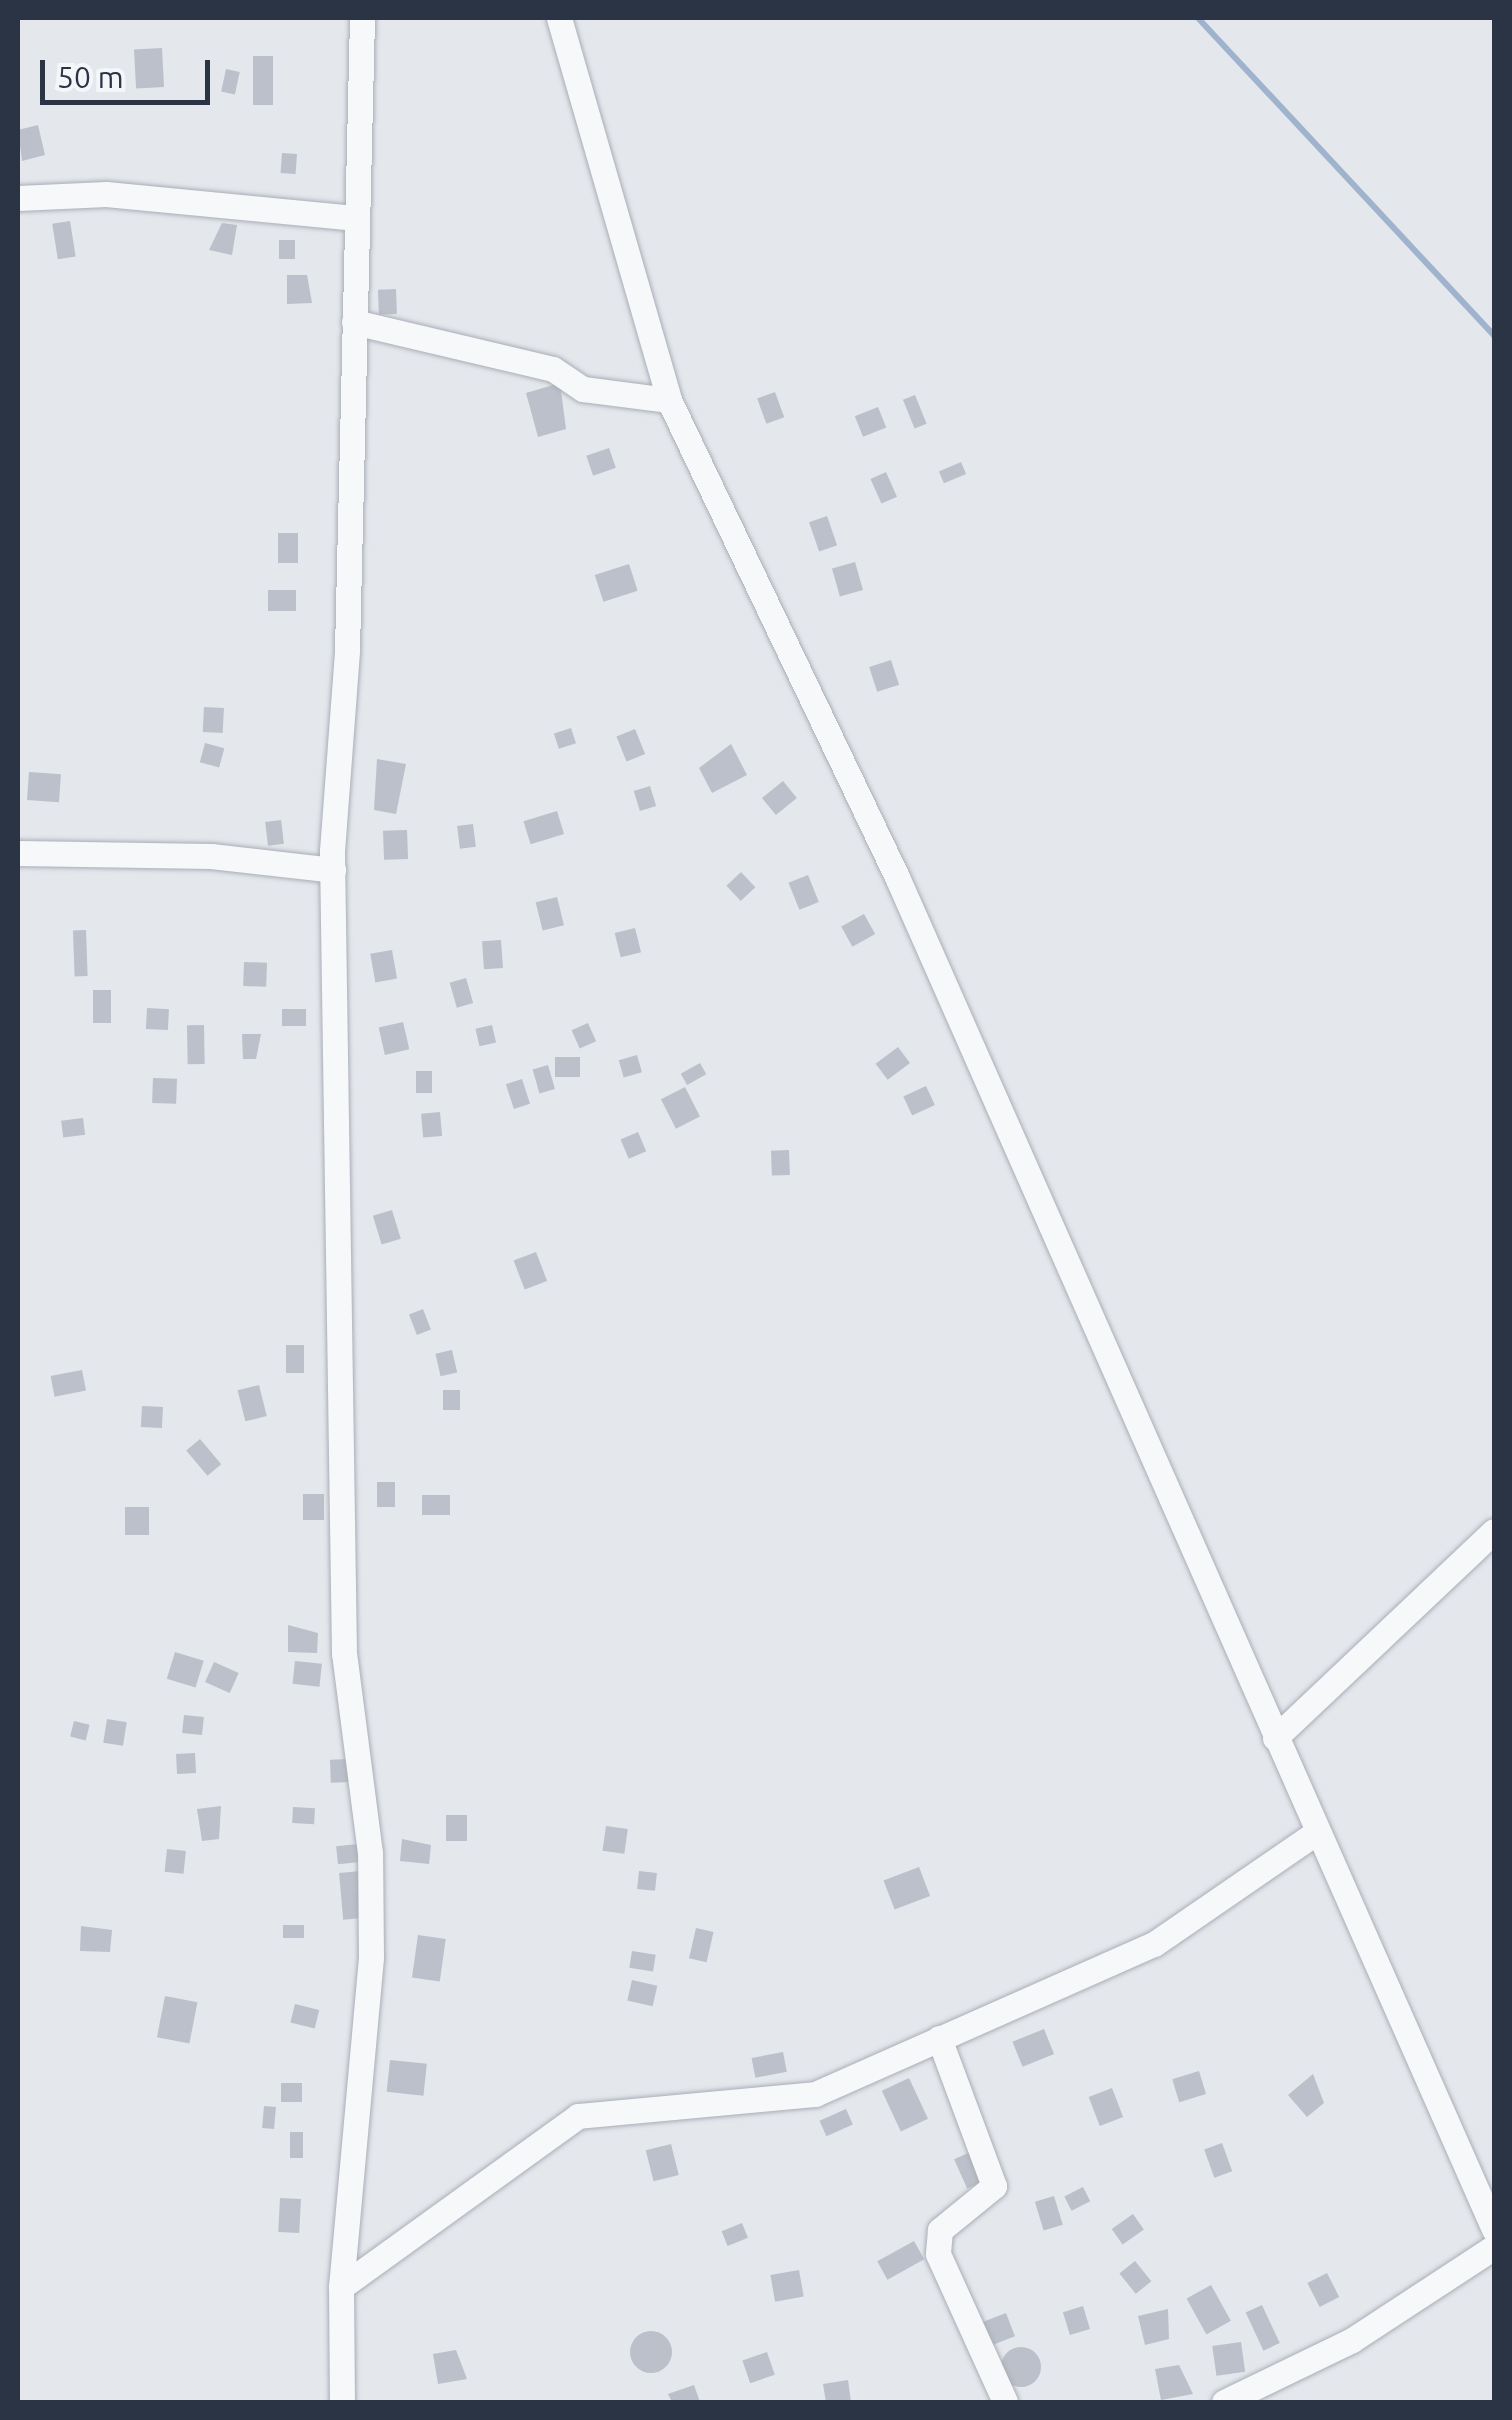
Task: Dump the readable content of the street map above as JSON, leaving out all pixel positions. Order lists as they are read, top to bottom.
{
  "scale_bar": "50 m"
}
